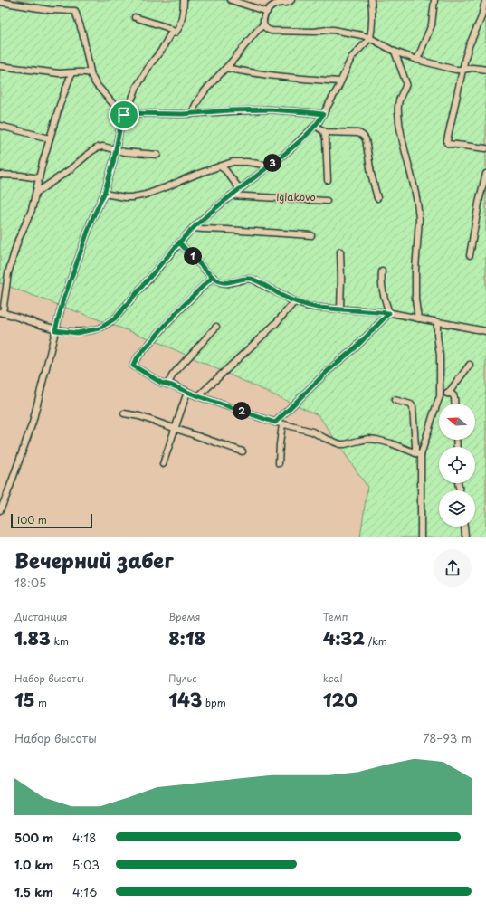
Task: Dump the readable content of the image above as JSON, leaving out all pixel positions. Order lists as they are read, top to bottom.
{
  "parks": ["Iglakovo"],
  "scale_bar": "100 m",
  "north": "left",
  "page": {
    "pins": ["3", "1", "2"],
    "scale": "100 m",
    "heading": ["Вечерний забег", "18:05"],
    "stats": [
      ["Дистанция", "1.83 km"],
      ["Время", "8:18"],
      ["Темп", "4:32 /km"],
      ["Набор высоты", "15 m"],
      ["Пульс", "143 bpm"],
      ["kcal", "120"]
    ],
    "chart": ["Набор высоты", "78–93 m"],
    "list": [
      {
        "name": "500 m",
        "note": "4:18"
      },
      {
        "name": "1.0 km",
        "note": "5:03"
      },
      {
        "name": "1.5 km",
        "note": "4:16"
      }
    ]
  }
}
